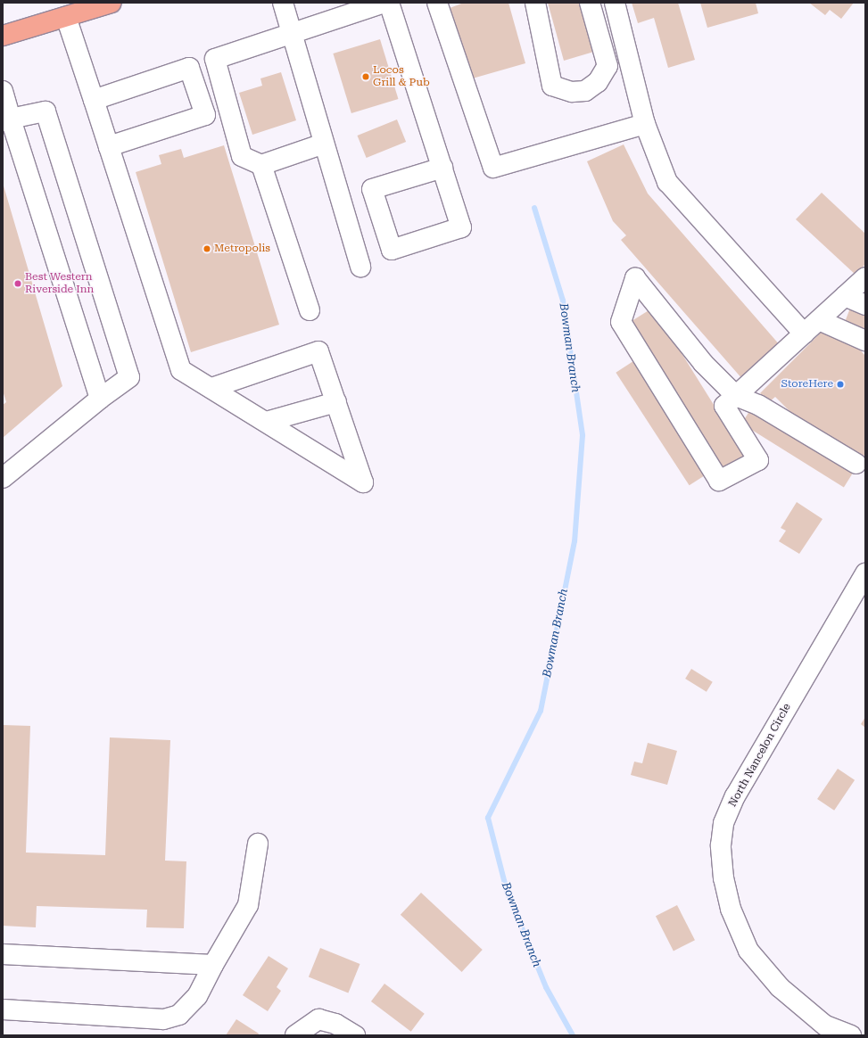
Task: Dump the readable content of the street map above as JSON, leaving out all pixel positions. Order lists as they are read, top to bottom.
{
  "streets": {
    "street": ["North Nancelon Circle"]
  },
  "water": ["Bowman Branch"],
  "places": [
    "Locos Grill & Pub",
    "Metropolis",
    "Best Western Riverside Inn",
    "StoreHere"
  ]
}
